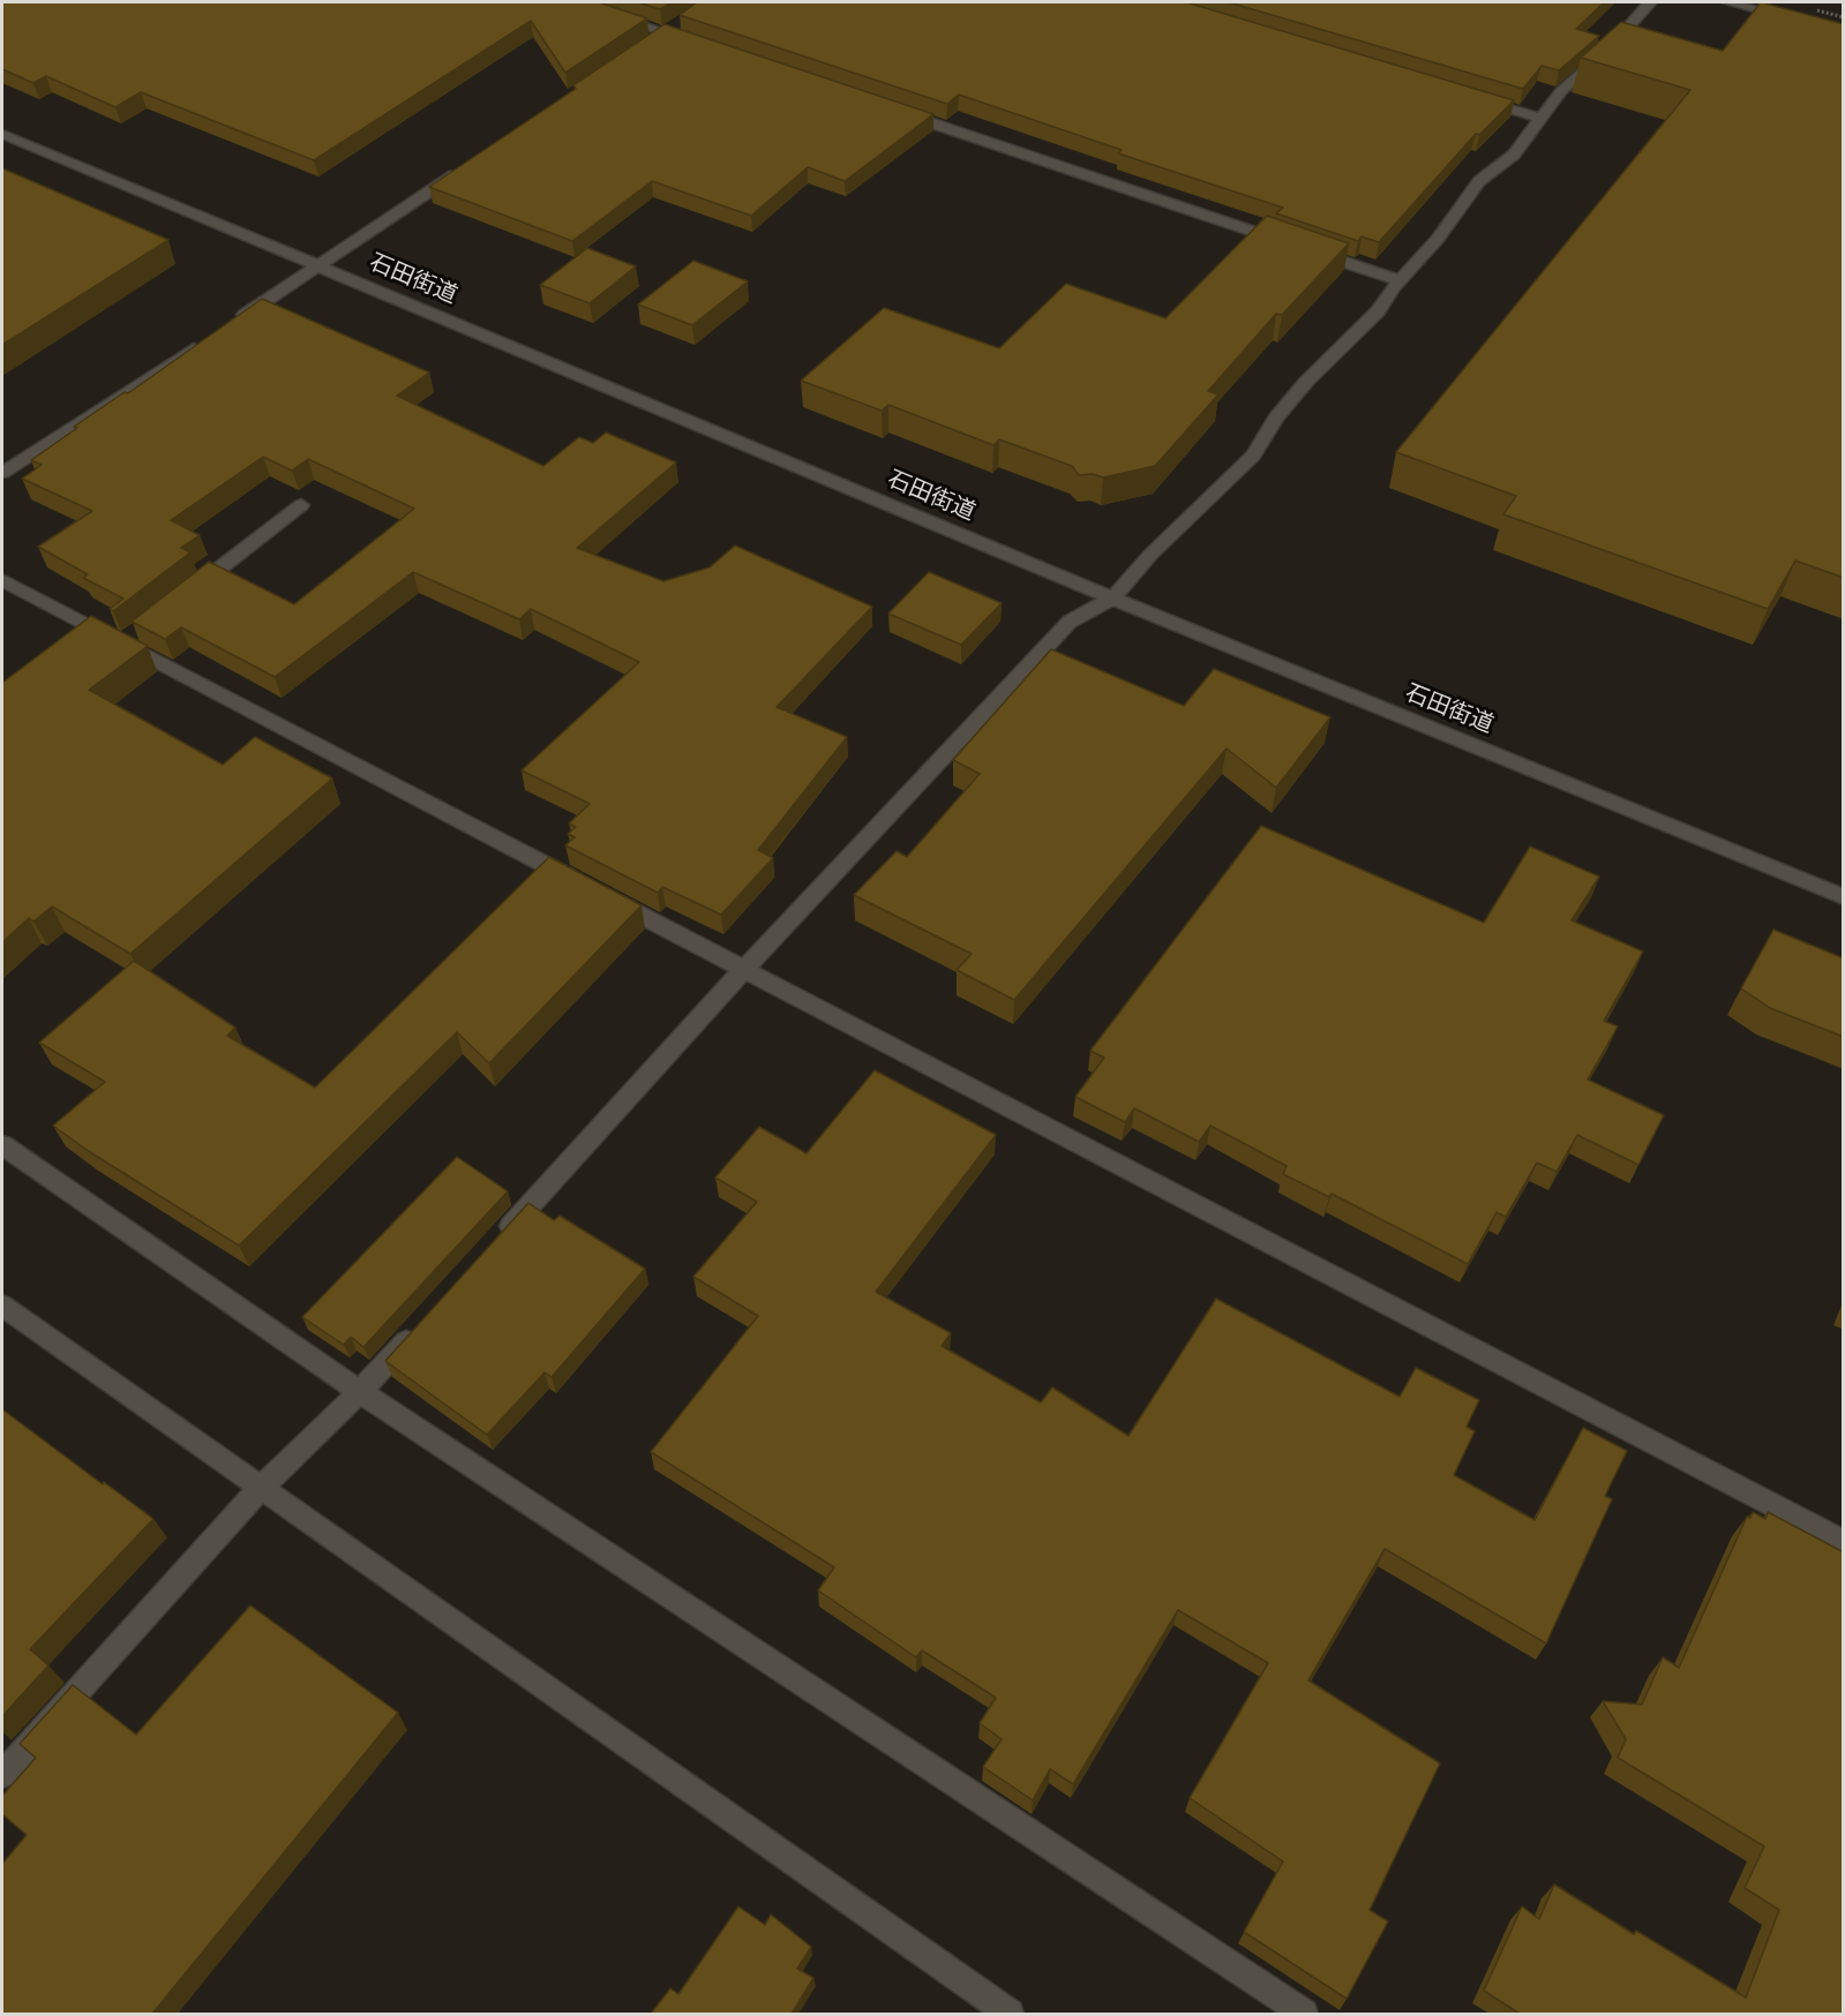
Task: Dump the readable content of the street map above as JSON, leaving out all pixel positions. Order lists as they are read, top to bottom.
{
  "streets": {
    "street": ["石田街道"]
  }
}
